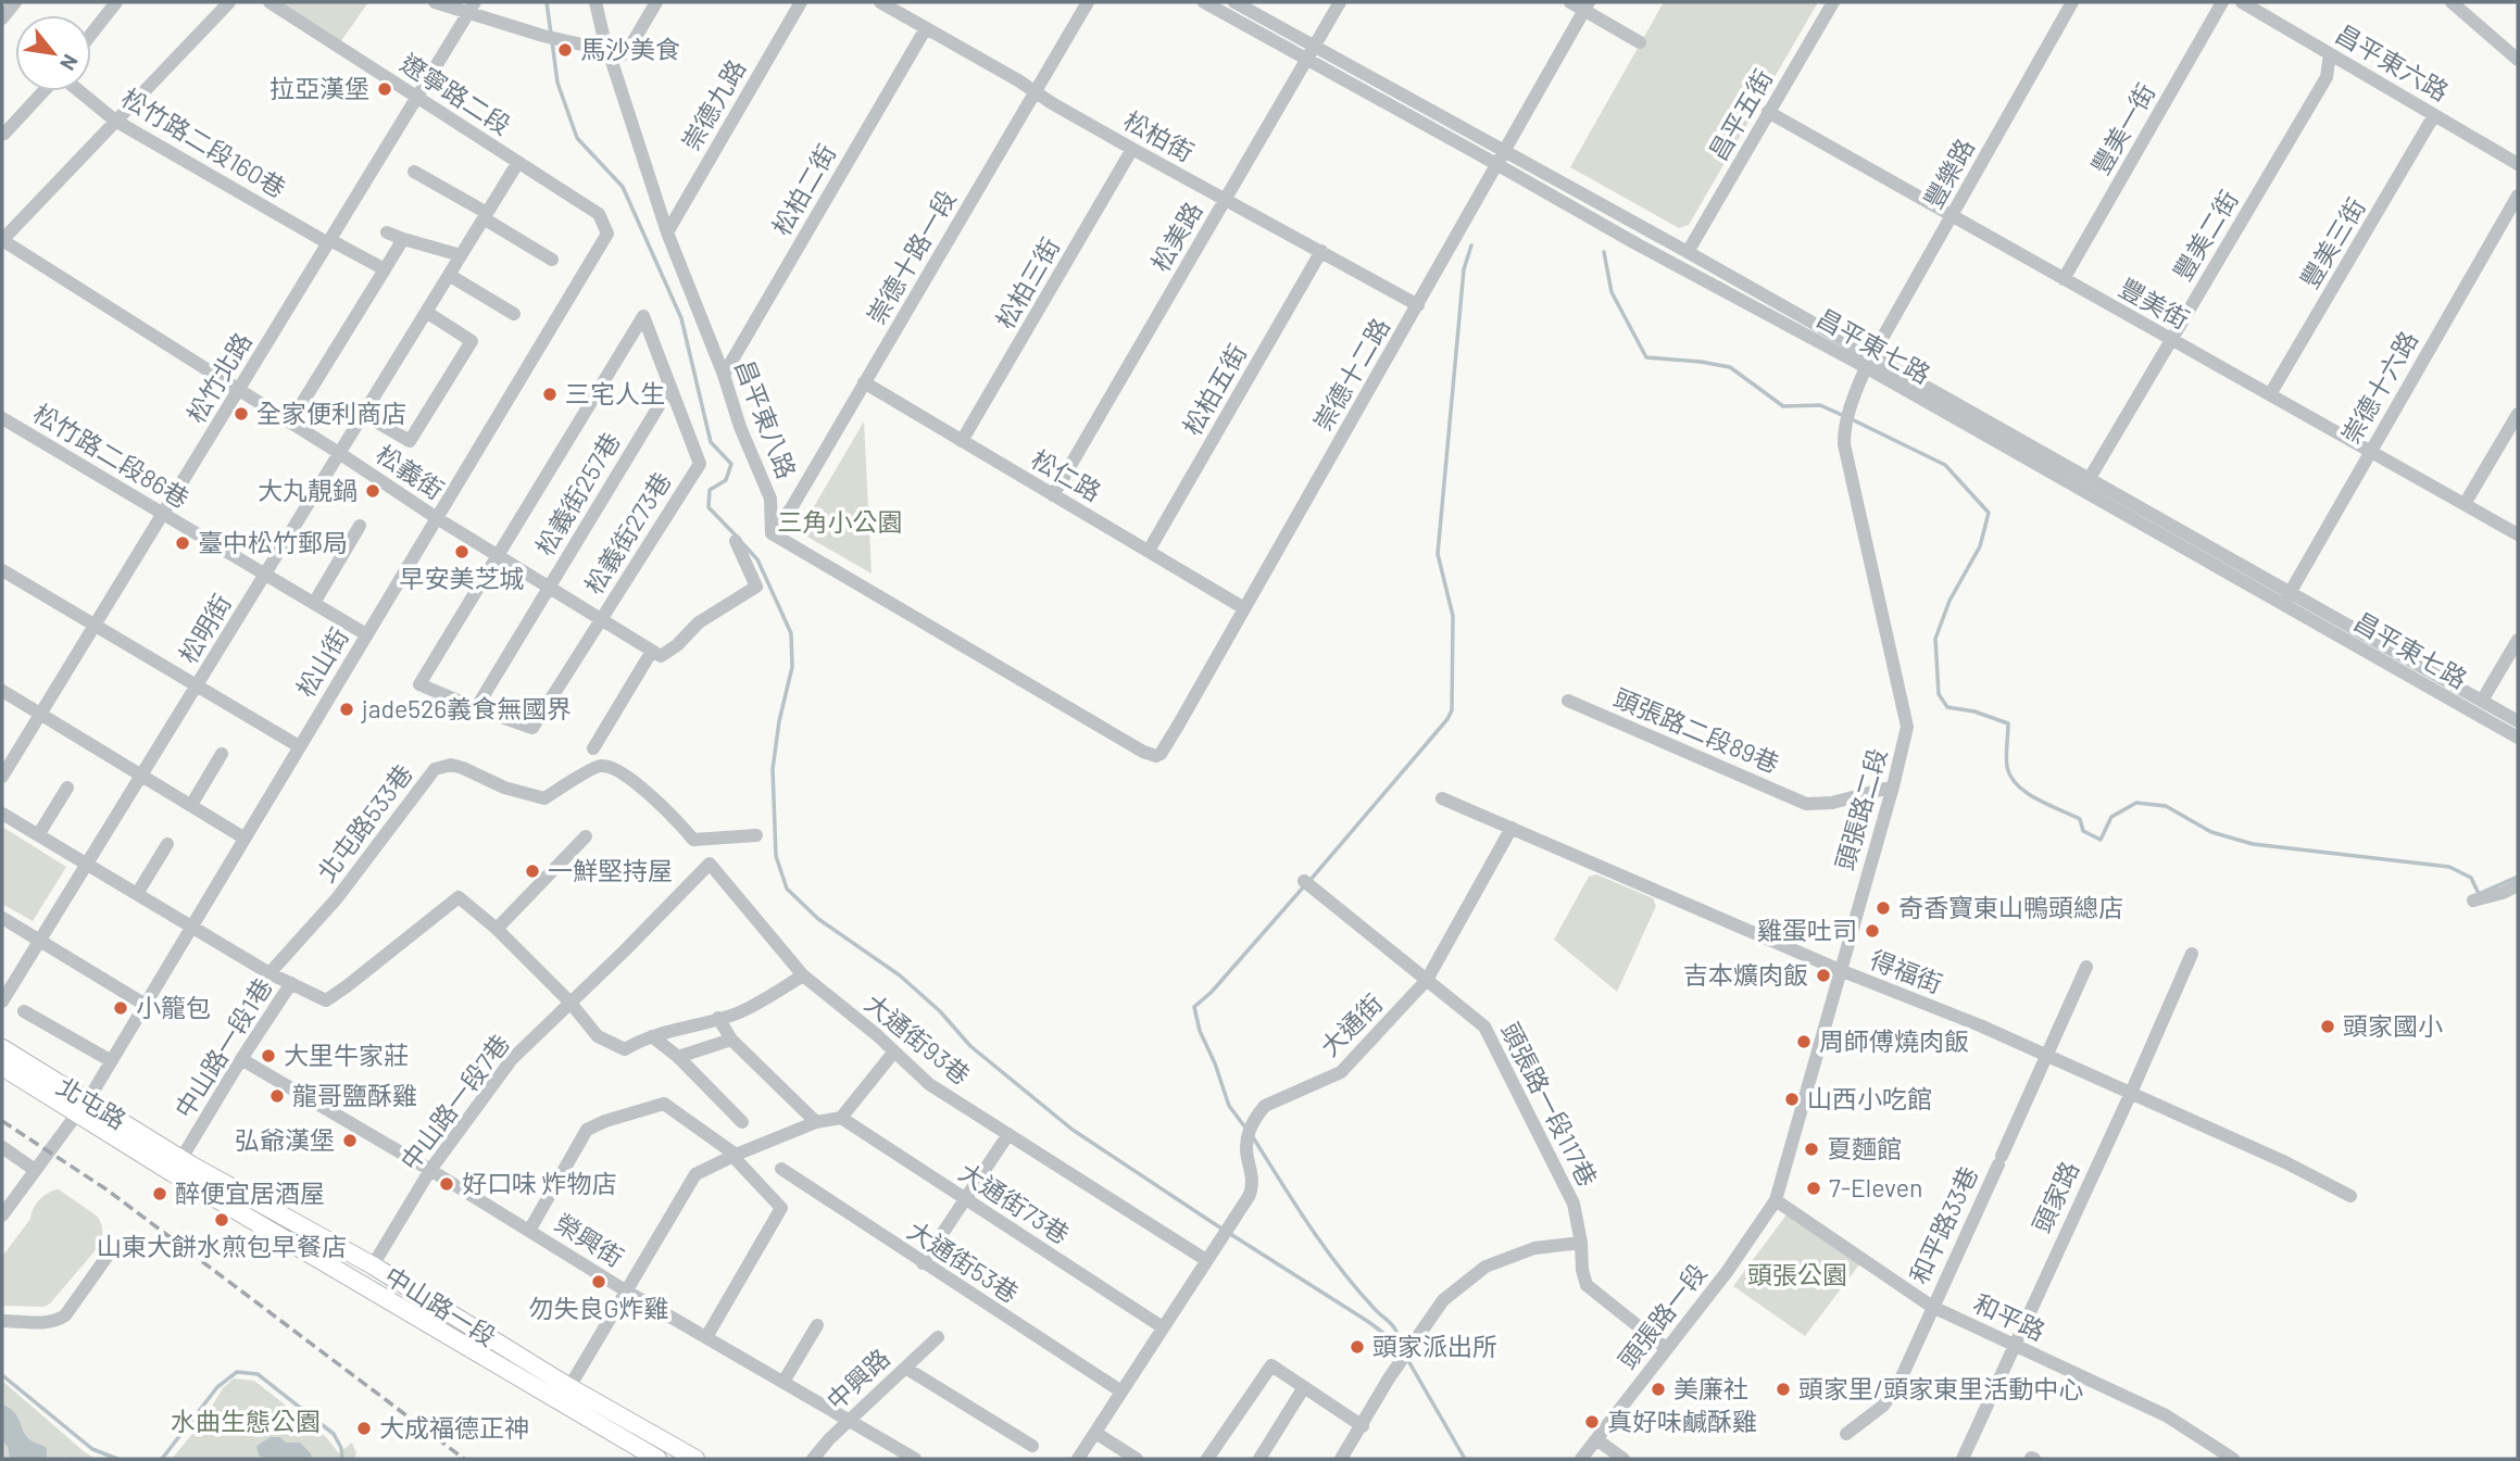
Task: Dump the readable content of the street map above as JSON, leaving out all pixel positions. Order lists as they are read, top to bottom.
{
  "streets": {
    "main road": ["北屯路", "中山路一段"],
    "street": [
      "昌平東六路",
      "遼寧路二段",
      "崇德九路",
      "昌平五街",
      "豐美一街",
      "松柏街",
      "松竹路二段160巷",
      "豐樂路",
      "松柏二街",
      "豐美二街",
      "松美路",
      "豐美三街",
      "崇德十路一段",
      "松柏三街",
      "豐美街",
      "昌平東七路",
      "崇德十二路",
      "松竹北路",
      "崇德十六路",
      "松柏五街",
      "昌平東八路",
      "松竹路二段86巷",
      "松義街",
      "松仁路",
      "松義街257巷",
      "松義街273巷",
      "松明街",
      "松山街",
      "頭張路二段89巷",
      "頭張路二段",
      "北屯路533巷",
      "得福街",
      "大通街",
      "大通街93巷",
      "中山路一段1巷",
      "中山路一段7巷",
      "頭張路一段117巷",
      "頭家路",
      "大通街73巷",
      "和平路33巷",
      "榮興街",
      "大通街53巷",
      "頭張路一段",
      "和平路",
      "中興路"
    ]
  },
  "crossings": [
    ["昌平東六路", "豐美二街"],
    ["昌平東六路", "豐美三街"],
    ["遼寧路二段", "松竹北路"],
    ["遼寧路二段", "松明街"],
    ["遼寧路二段", "松山街"],
    ["崇德九路", "昌平東八路"],
    ["昌平五街", "豐美街"],
    ["昌平五街", "昌平東七路"],
    ["豐美一街", "豐美街"],
    ["松柏街", "松柏二街"],
    ["松柏街", "松美路"],
    ["松柏街", "崇德十路一段"],
    ["松柏街", "松柏三街"],
    ["松柏街", "崇德十二路"],
    ["松柏街", "松柏五街"],
    ["松竹路二段160巷", "松竹北路"],
    ["豐樂路", "豐美街"],
    ["豐樂路", "昌平東七路"],
    ["豐樂路", "頭張路二段"],
    ["松柏二街", "昌平東八路"],
    ["豐美二街", "豐美街"],
    ["豐美二街", "昌平東七路"],
    ["松美路", "昌平東七路"],
    ["松美路", "松仁路"],
    ["豐美三街", "豐美街"],
    ["崇德十路一段", "崇德十二路"],
    ["崇德十路一段", "昌平東八路"],
    ["崇德十路一段", "松仁路"],
    ["松柏三街", "松仁路"],
    ["豐美街", "崇德十六路"],
    ["昌平東七路", "崇德十二路"],
    ["昌平東七路", "崇德十六路"],
    ["昌平東七路", "頭張路二段"],
    ["崇德十二路", "昌平東八路"],
    ["崇德十二路", "松仁路"],
    ["松竹北路", "松竹路二段86巷"],
    ["松竹北路", "松義街"],
    ["松柏五街", "松仁路"],
    ["松竹路二段86巷", "松明街"],
    ["松竹路二段86巷", "松山街"],
    ["松義街", "松義街257巷"],
    ["松義街", "松義街273巷"],
    ["松義街", "松明街"],
    ["松義街", "松山街"],
    ["松義街257巷", "松義街273巷"],
    ["松山街", "北屯路"],
    ["頭張路二段89巷", "頭張路二段"],
    ["頭張路二段", "得福街"],
    ["頭張路二段", "頭張路一段"],
    ["頭張路二段", "和平路"],
    ["得福街", "大通街"],
    ["得福街", "頭家路"],
    ["得福街", "和平路33巷"],
    ["大通街", "大通街93巷"],
    ["大通街", "頭張路一段117巷"],
    ["大通街", "大通街73巷"],
    ["大通街", "大通街53巷"],
    ["大通街93巷", "中山路一段7巷"],
    ["中山路一段1巷", "中山路一段7巷"],
    ["中山路一段1巷", "北屯路"],
    ["中山路一段1巷", "榮興街"],
    ["中山路一段1巷", "中山路一段"],
    ["中山路一段7巷", "榮興街"],
    ["中山路一段7巷", "中山路一段"],
    ["北屯路", "中山路一段"],
    ["頭張路一段117巷", "頭張路一段"],
    ["頭家路", "和平路"],
    ["和平路33巷", "和平路"],
    ["榮興街", "中興路"],
    ["頭張路一段", "和平路"]
  ],
  "parks": ["三角小公園", "頭張公園", "水曲生態公園"],
  "places": [
    "馬沙美食",
    "拉亞漢堡",
    "三宅人生",
    "全家便利商店",
    "大丸靚鍋",
    "臺中松竹郵局",
    "早安美芝城",
    "jade526義食無國界",
    "一鮮堅持屋",
    "奇香寶東山鴨頭總店",
    "雞蛋吐司",
    "吉本爌肉飯",
    "小籠包",
    "頭家國小",
    "周師傅燒肉飯",
    "大里牛家莊",
    "龍哥鹽酥雞",
    "山西小吃館",
    "弘爺漢堡",
    "夏麵館",
    "好口味 炸物店",
    "7-Eleven",
    "醉便宜居酒屋",
    "山東大餅水煎包早餐店",
    "勿失良G炸雞",
    "頭家派出所",
    "美廉社",
    "頭家里/頭家東里活動中心",
    "真好味鹹酥雞",
    "大成福德正神"
  ],
  "north": "bottom right"
}
